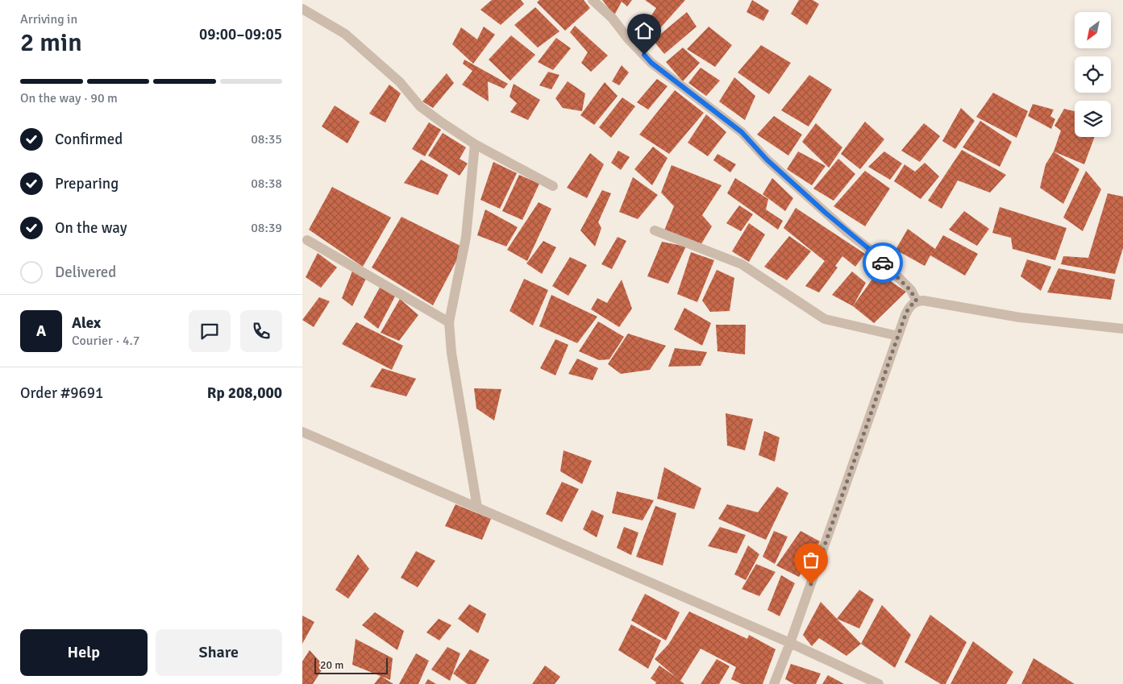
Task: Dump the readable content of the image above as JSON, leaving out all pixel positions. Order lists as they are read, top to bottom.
{
  "scale_bar": "20 m",
  "north": "bottom left",
  "page": {
    "heading": ["2 min", "Arriving in", "09:00–09:05"],
    "panel": [
      "Alex",
      "Courier · 4.7",
      "Order #9691",
      "Rp 208,000"
    ],
    "bar": "On the way · 90 m",
    "list": [
      ["Confirmed", "08:35"],
      ["Preparing", "08:38"],
      ["On the way", "08:39"],
      "Delivered"
    ],
    "round": "A",
    "buttons": ["Help", "Share"],
    "scale": "20 m"
  }
}
